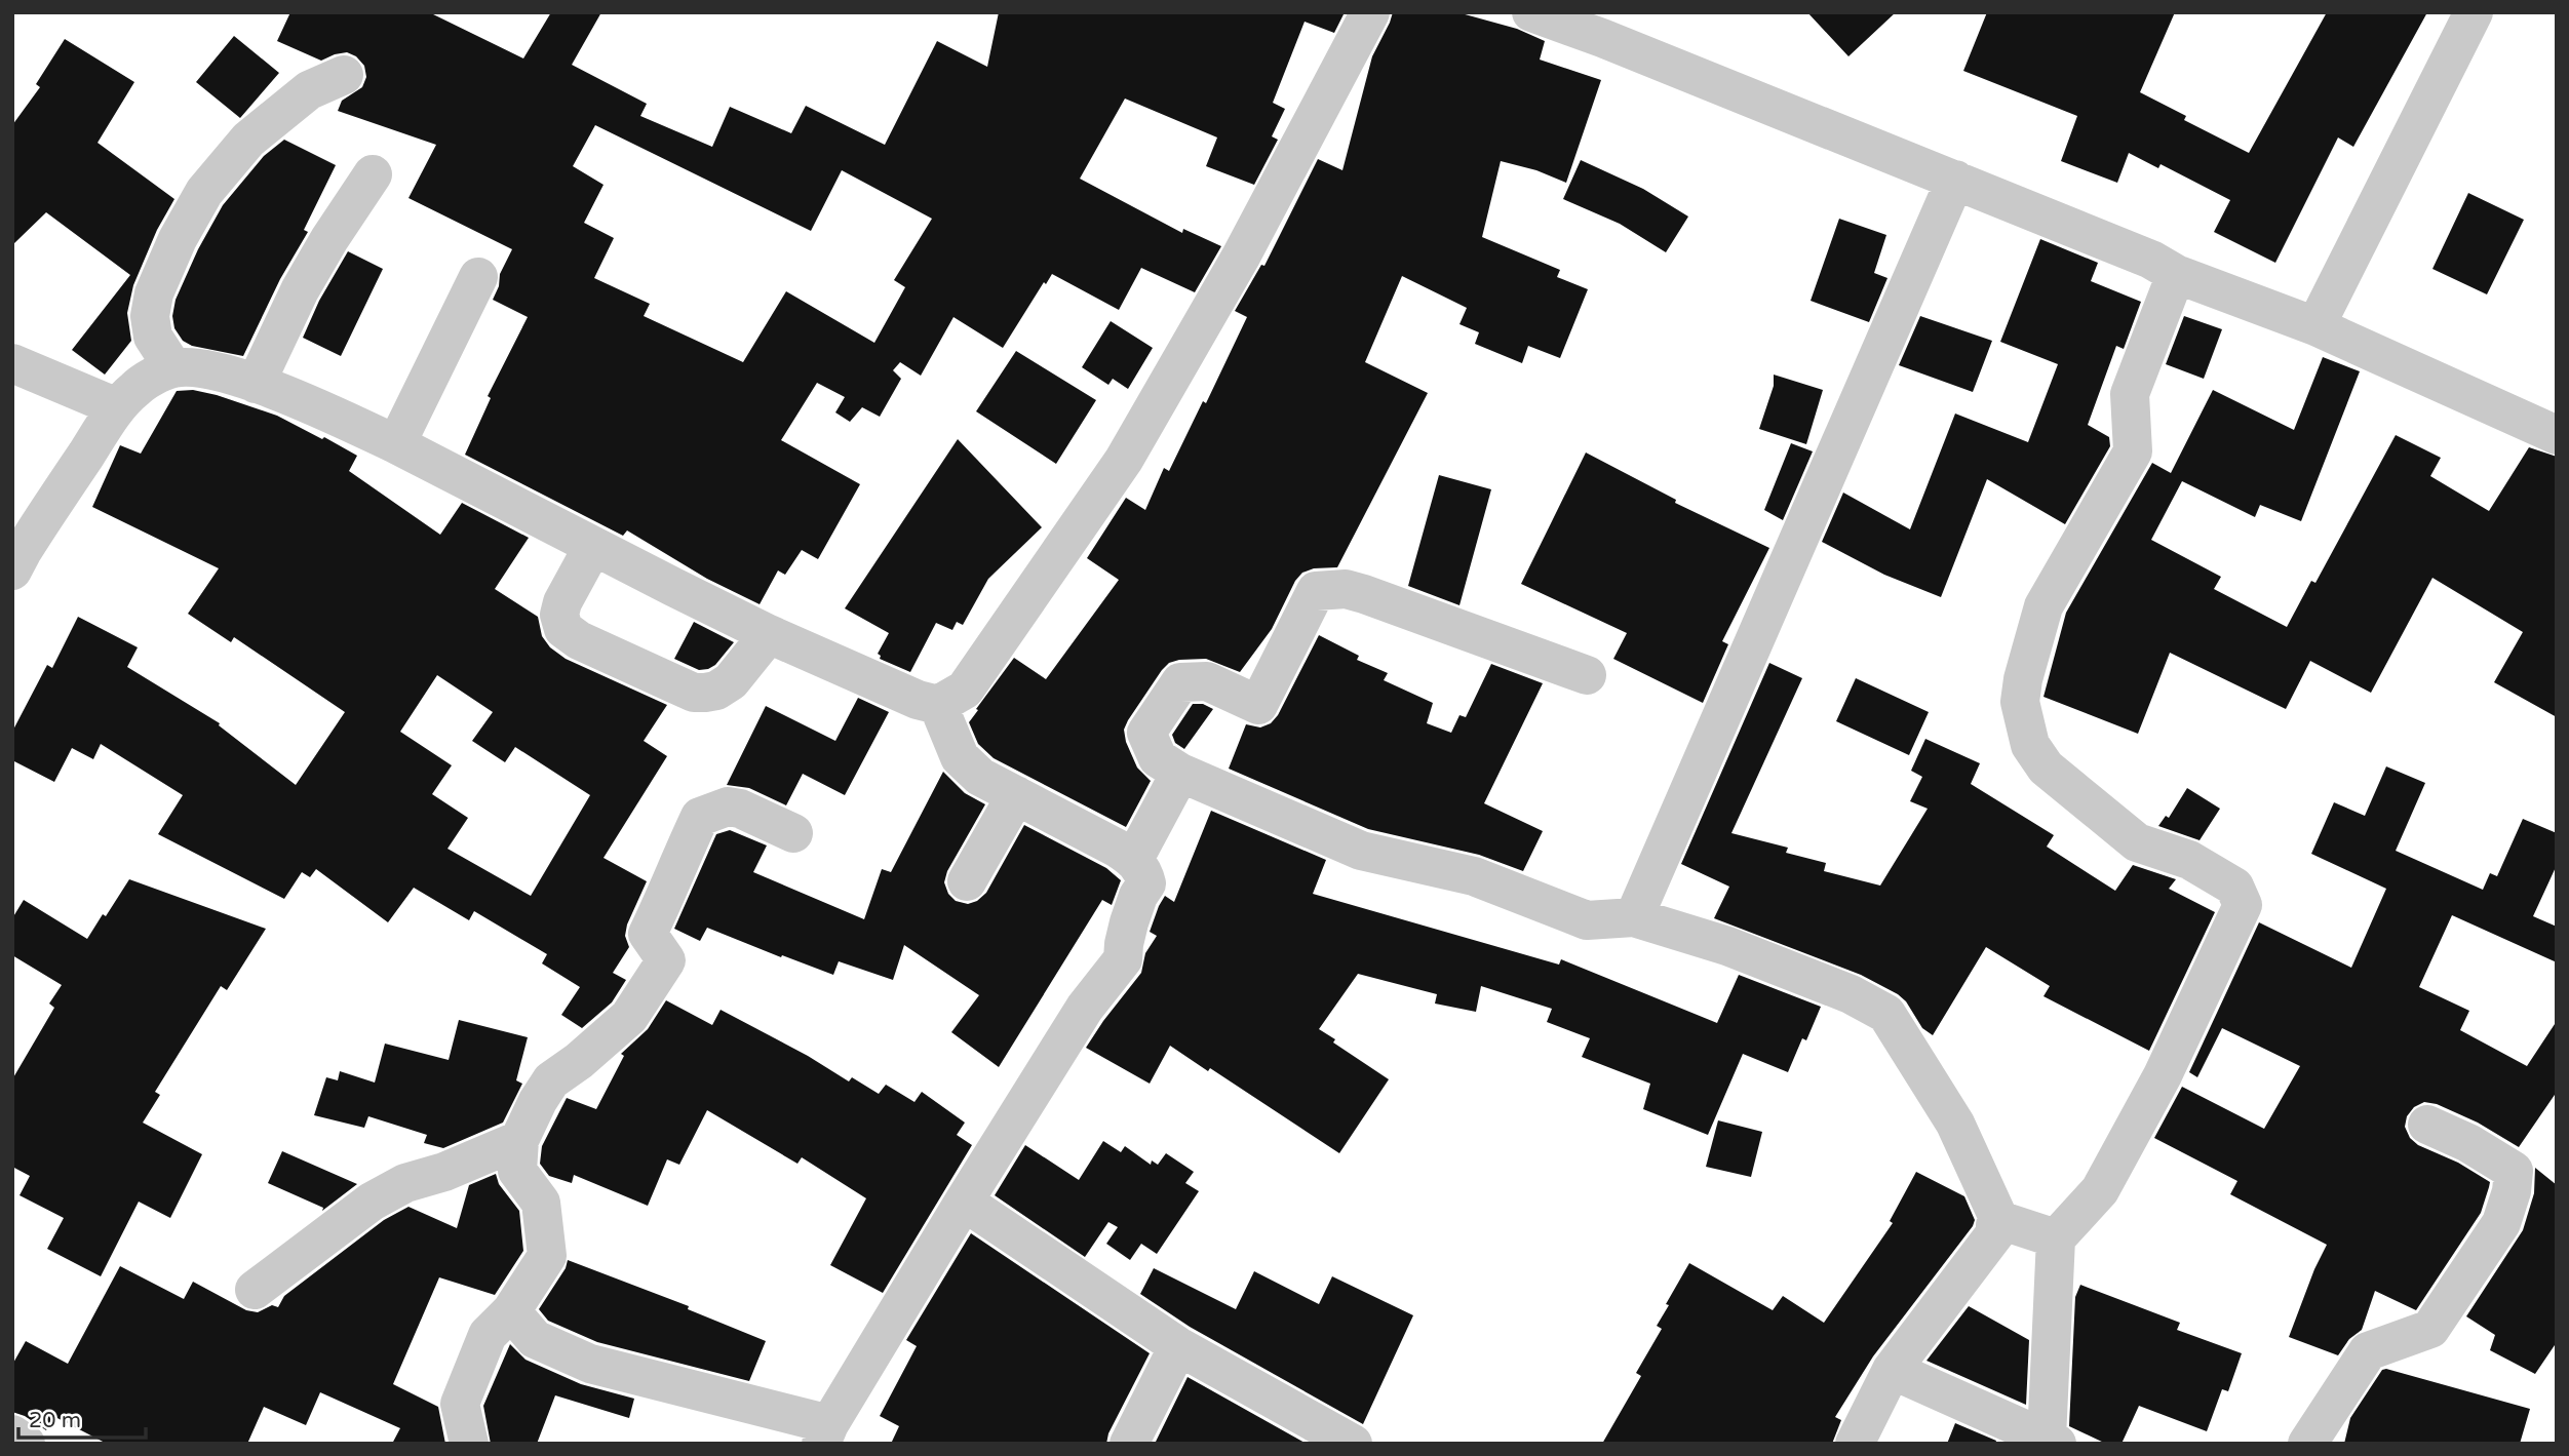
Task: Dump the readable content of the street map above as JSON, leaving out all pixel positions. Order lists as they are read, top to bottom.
{
  "scale_bar": "20 m"
}
